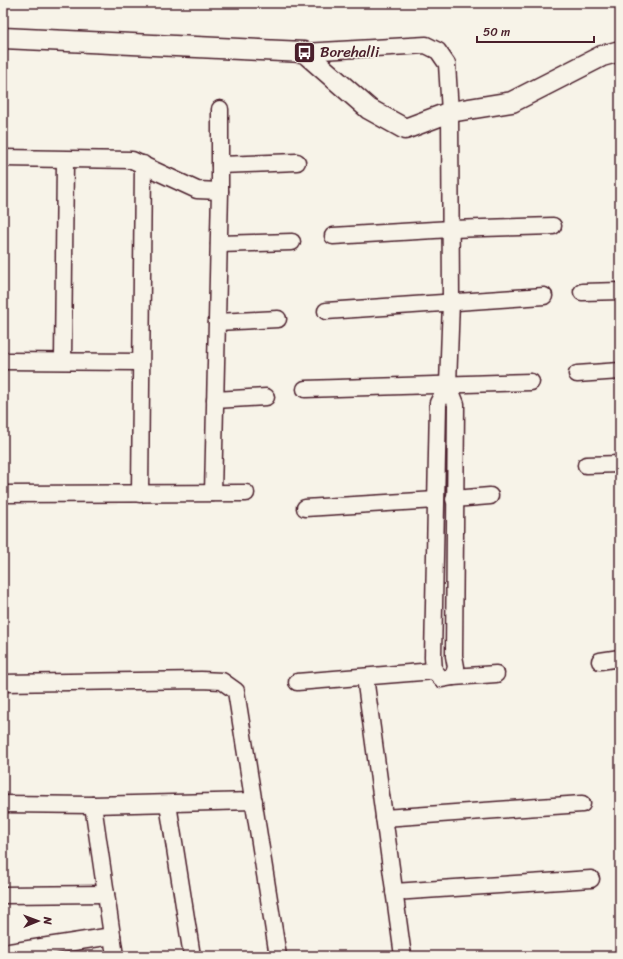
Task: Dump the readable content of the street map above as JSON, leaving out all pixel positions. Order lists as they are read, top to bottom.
{
  "places": {
    "bus stop": ["Borehalli"]
  },
  "scale_bar": "50 m",
  "north": "right"
}
